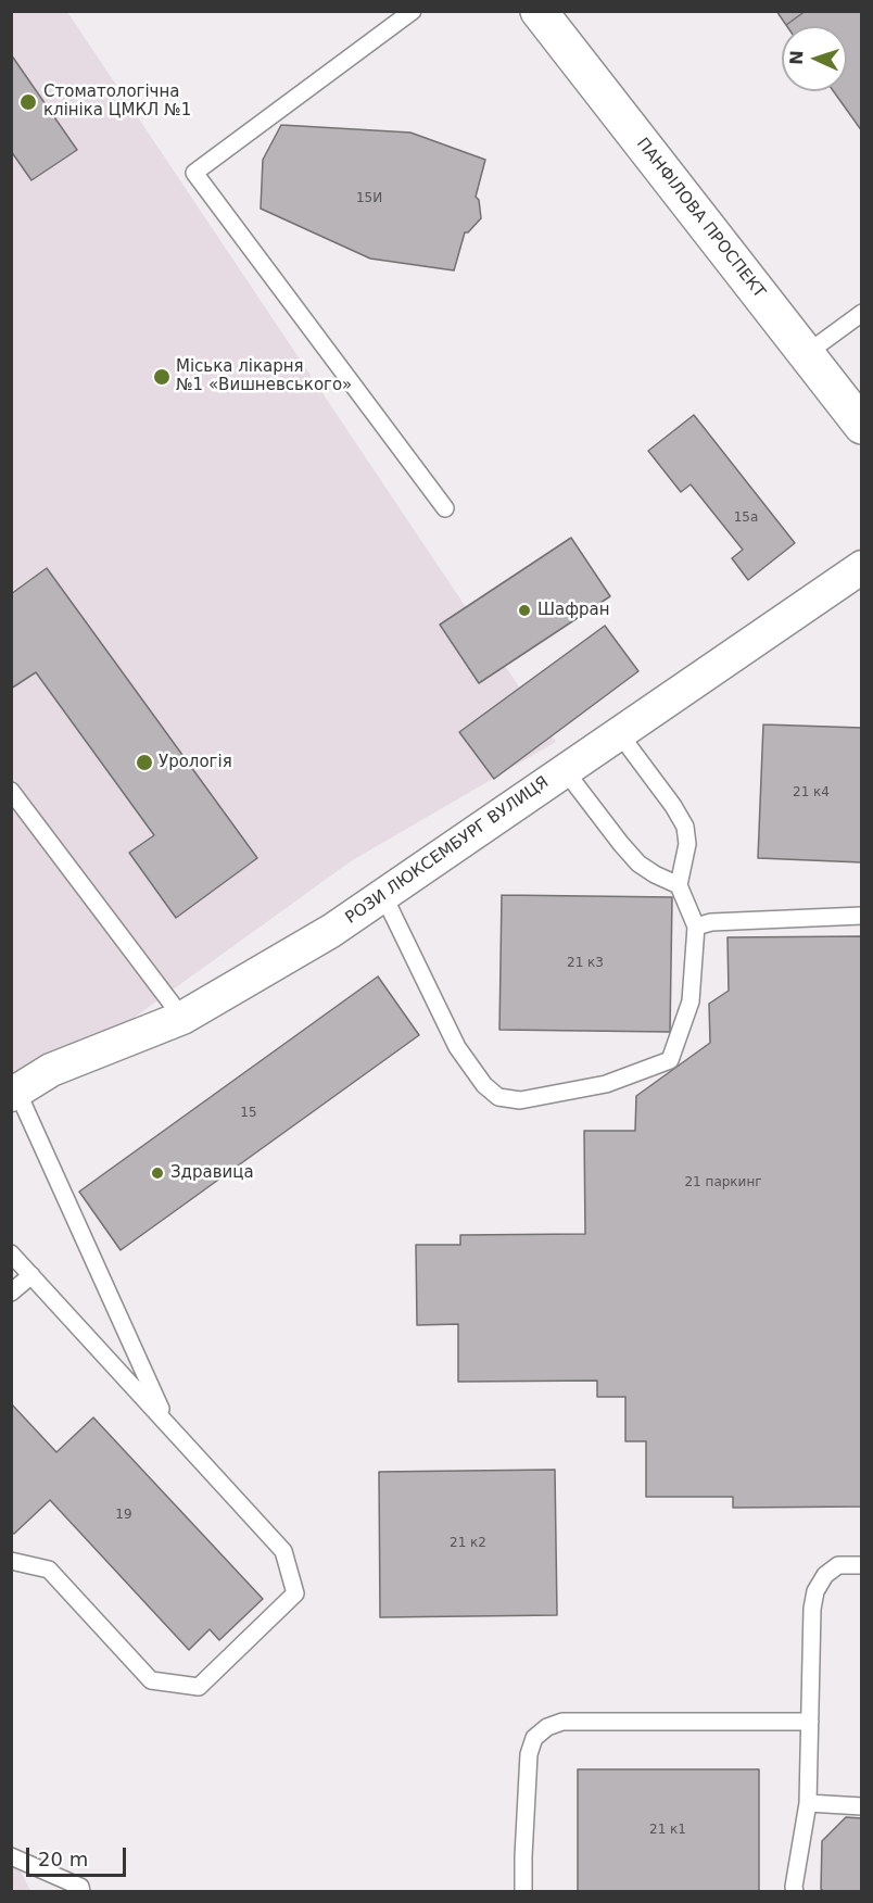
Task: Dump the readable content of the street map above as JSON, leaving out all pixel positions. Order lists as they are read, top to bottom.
{
  "streets": {
    "main road": ["ПАНФІЛОВА ПРОСПЕКТ"],
    "street": ["РОЗИ ЛЮКСЕМБУРГ ВУЛИЦЯ"]
  },
  "places": [
    "Стоматологічна клініка ЦМКЛ №1",
    "Міська лікарня №1 «Вишневського»",
    "Шафран",
    "Урологія",
    "Здравица"
  ],
  "house_numbers": [
    "15И",
    "15а",
    "21 к4",
    "21 к3",
    "15",
    "21 паркинг",
    "19",
    "21 к2",
    "21 к1"
  ],
  "scale_bar": "20 m",
  "north": "left"
}
